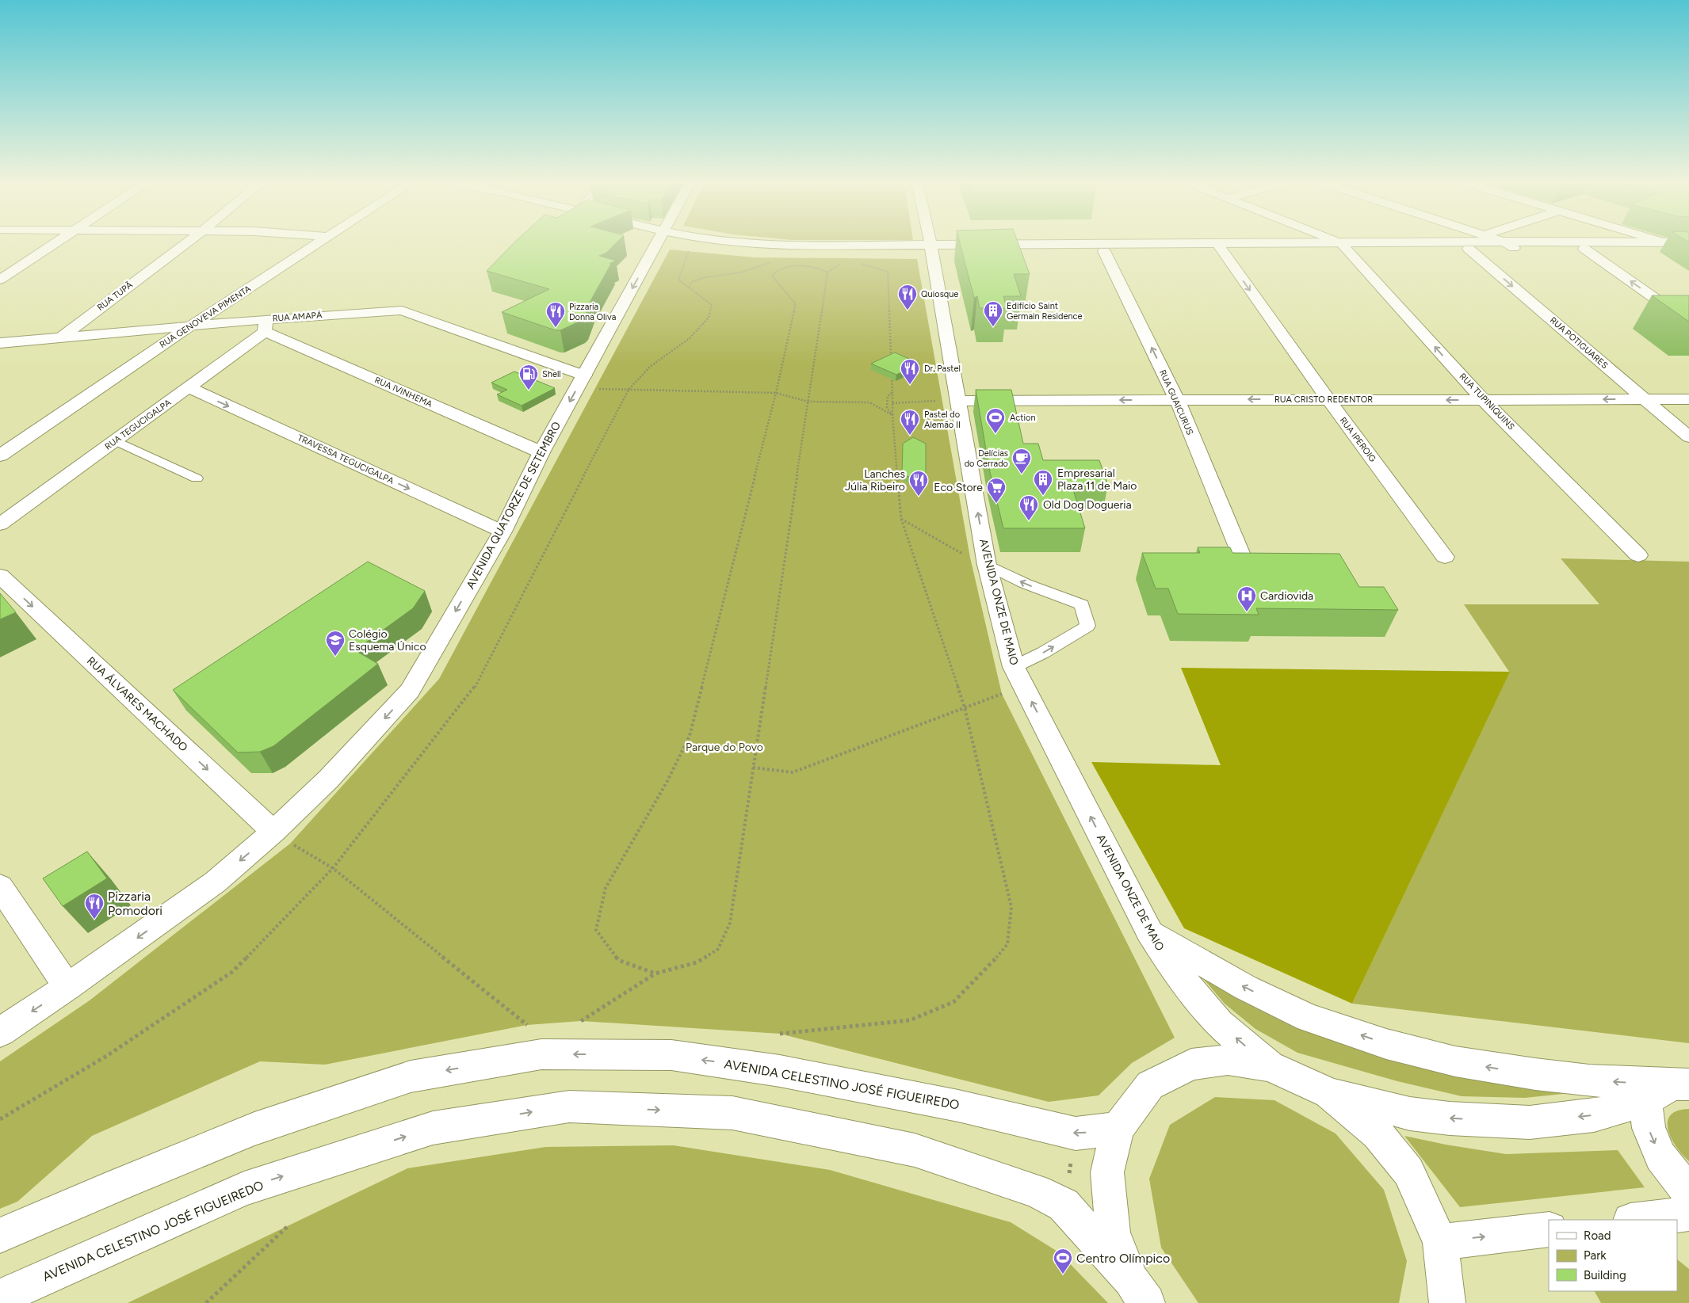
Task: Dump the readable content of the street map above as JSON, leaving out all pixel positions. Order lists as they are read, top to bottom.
{
  "streets": {
    "street": [
      "RUA TUPÃ",
      "RUA GENOVEVA PIMENTA",
      "RUA AMAPÁ",
      "RUA POTIGUARES",
      "RUA IVINHEMA",
      "RUA CRISTO REDENTOR",
      "RUA TUPINIQUINS",
      "RUA GUAICURUS",
      "RUA TEGUCIGALPA",
      "RUA IPEROIG",
      "TRAVESSA TEGUCIGALPA",
      "AVENIDA QUATORZE DE SETEMBRO",
      "AVENIDA ONZE DE MAIO",
      "RUA ÁLVARES MACHADO",
      "AVENIDA CELESTINO JOSÉ FIGUEIREDO"
    ]
  },
  "crossings": [
    ["RUA TUPÃ", "RUA AMAPÁ"],
    ["RUA GENOVEVA PIMENTA", "RUA AMAPÁ"],
    ["RUA AMAPÁ", "RUA IVINHEMA"],
    ["RUA AMAPÁ", "RUA TEGUCIGALPA"],
    ["RUA AMAPÁ", "AVENIDA QUATORZE DE SETEMBRO"],
    ["RUA POTIGUARES", "RUA CRISTO REDENTOR"],
    ["RUA IVINHEMA", "RUA TEGUCIGALPA"],
    ["RUA IVINHEMA", "AVENIDA QUATORZE DE SETEMBRO"],
    ["RUA CRISTO REDENTOR", "RUA TUPINIQUINS"],
    ["RUA CRISTO REDENTOR", "RUA GUAICURUS"],
    ["RUA CRISTO REDENTOR", "RUA IPEROIG"],
    ["RUA CRISTO REDENTOR", "AVENIDA ONZE DE MAIO"],
    ["RUA TEGUCIGALPA", "TRAVESSA TEGUCIGALPA"],
    ["TRAVESSA TEGUCIGALPA", "AVENIDA QUATORZE DE SETEMBRO"],
    ["AVENIDA QUATORZE DE SETEMBRO", "RUA ÁLVARES MACHADO"]
  ],
  "one_way": [
    "RUA TUPINIQUINS",
    "RUA GUAICURUS",
    "RUA IPEROIG",
    "TRAVESSA TEGUCIGALPA",
    "AVENIDA QUATORZE DE SETEMBRO",
    "AVENIDA ONZE DE MAIO",
    "RUA ÁLVARES MACHADO"
  ],
  "parks": ["Parque do Povo"],
  "places": {
    "restaurant": [
      "Quiosque",
      "Pizzaria Donna Oliva",
      "Dr. Pastel",
      "Pastel do Alemão II",
      "Lanches Júlia Ribeiro",
      "Old Dog Dogueria",
      "Pizzaria Pomodori"
    ],
    "building": ["Edifício Saint Germain Residence", "Empresarial Plaza 11 de Maio"],
    "fuel station": ["Shell"],
    "sports": ["Action", "Centro Olímpico"],
    "cafe": ["Delícias do Cerrado"],
    "supermarket": ["Eco Store"],
    "hospital": ["Cardiovida"],
    "school or university": ["Colégio Esquema Único"]
  },
  "legend": ["Road", "Park", "Building"]
}
